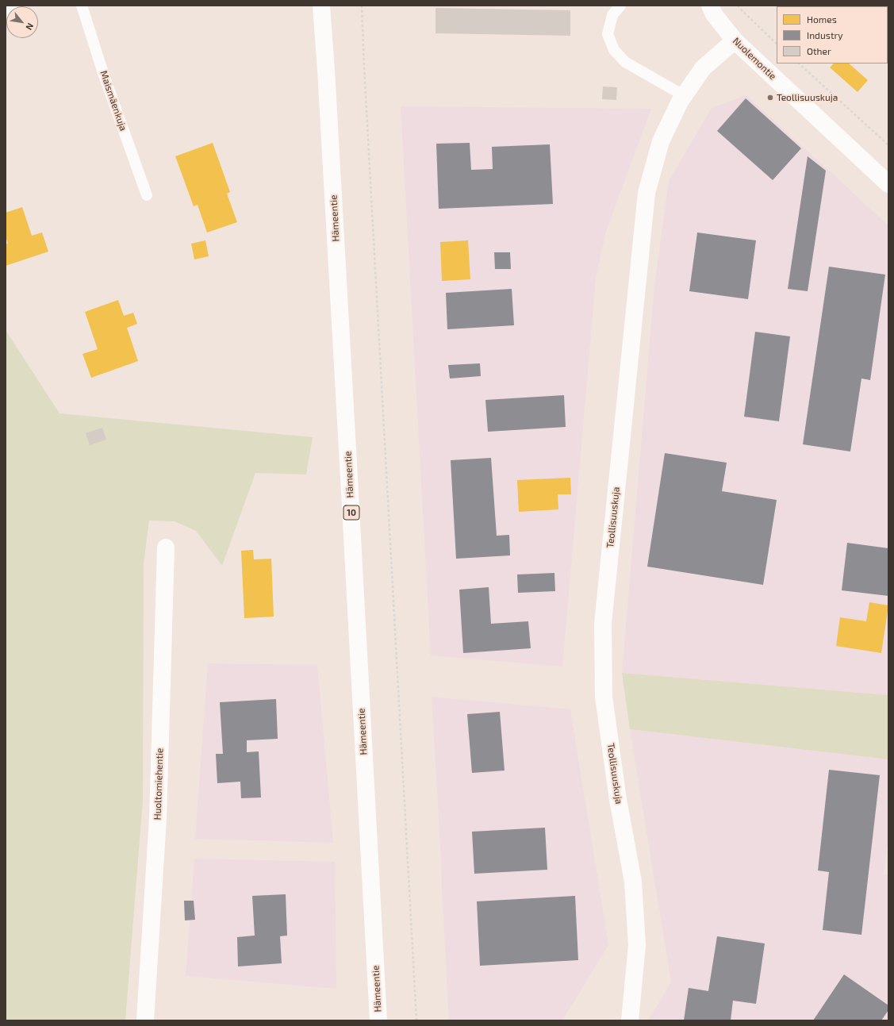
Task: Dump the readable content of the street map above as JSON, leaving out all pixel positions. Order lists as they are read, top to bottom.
{
  "streets": {
    "main road": [
      "Nuolemontie",
      "Hämeentie",
      "10",
      "Teollisuuskuja",
      "Huoltomiehentie"
    ],
    "lane": ["Maismäenkuja"]
  },
  "crossings": [
    ["Nuolemontie", "Teollisuuskuja"]
  ],
  "places": ["Teollisuuskuja"],
  "legend": ["Homes", "Industry", "Other"],
  "north": "bottom right"
}
